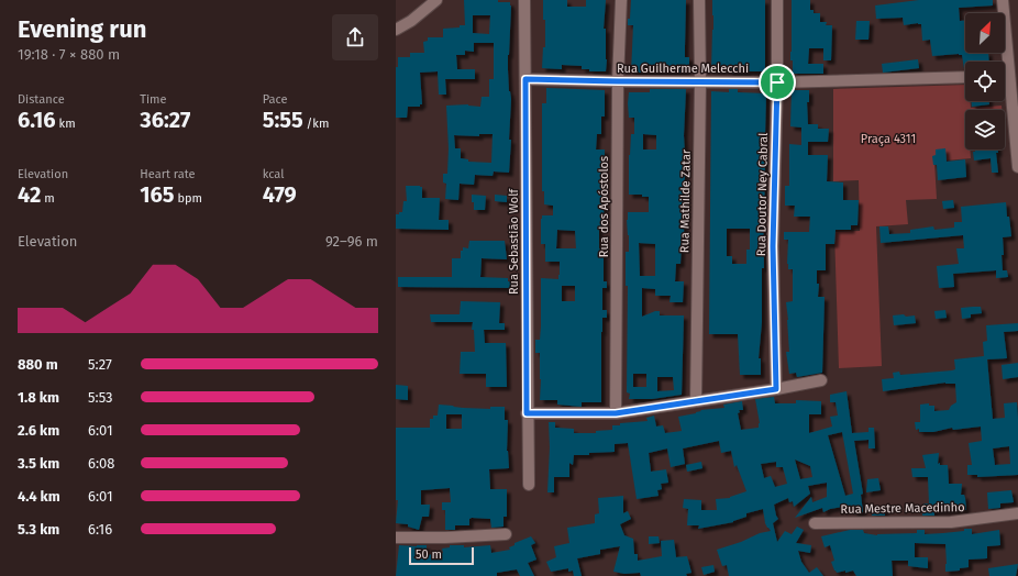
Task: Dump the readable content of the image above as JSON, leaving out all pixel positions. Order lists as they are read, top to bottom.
{
  "streets": {
    "street": [
      "Rua Guilherme Melecchi",
      "Rua Doutor Ney Cabral",
      "Rua Mathilde Zatar",
      "Rua dos Apóstolos",
      "Rua Sebastião Wolf",
      "Rua Mestre Macedinho"
    ]
  },
  "crossings": [
    ["Rua Guilherme Melecchi", "Rua Doutor Ney Cabral"],
    ["Rua Guilherme Melecchi", "Rua Mathilde Zatar"],
    ["Rua Guilherme Melecchi", "Rua dos Apóstolos"],
    ["Rua Guilherme Melecchi", "Rua Sebastião Wolf"]
  ],
  "parks": ["Praça 4311"],
  "scale_bar": "50 m",
  "north": "top right",
  "page": {
    "heading": ["Evening run", "19:18 · 7 × 880 m"],
    "stats": [
      ["Distance", "6.16 km"],
      ["Time", "36:27"],
      ["Pace", "5:55 /km"],
      ["Elevation", "42 m"],
      ["Heart rate", "165 bpm"],
      ["kcal", "479"]
    ],
    "chart": ["Elevation", "92–96 m"],
    "list": [
      {
        "name": "880 m",
        "note": "5:27"
      },
      {
        "name": "1.8 km",
        "note": "5:53"
      },
      {
        "name": "2.6 km",
        "note": "6:01"
      },
      {
        "name": "3.5 km",
        "note": "6:08"
      },
      {
        "name": "4.4 km",
        "note": "6:01"
      },
      {
        "name": "5.3 km",
        "note": "6:16"
      }
    ],
    "scale": "50 m"
  }
}
